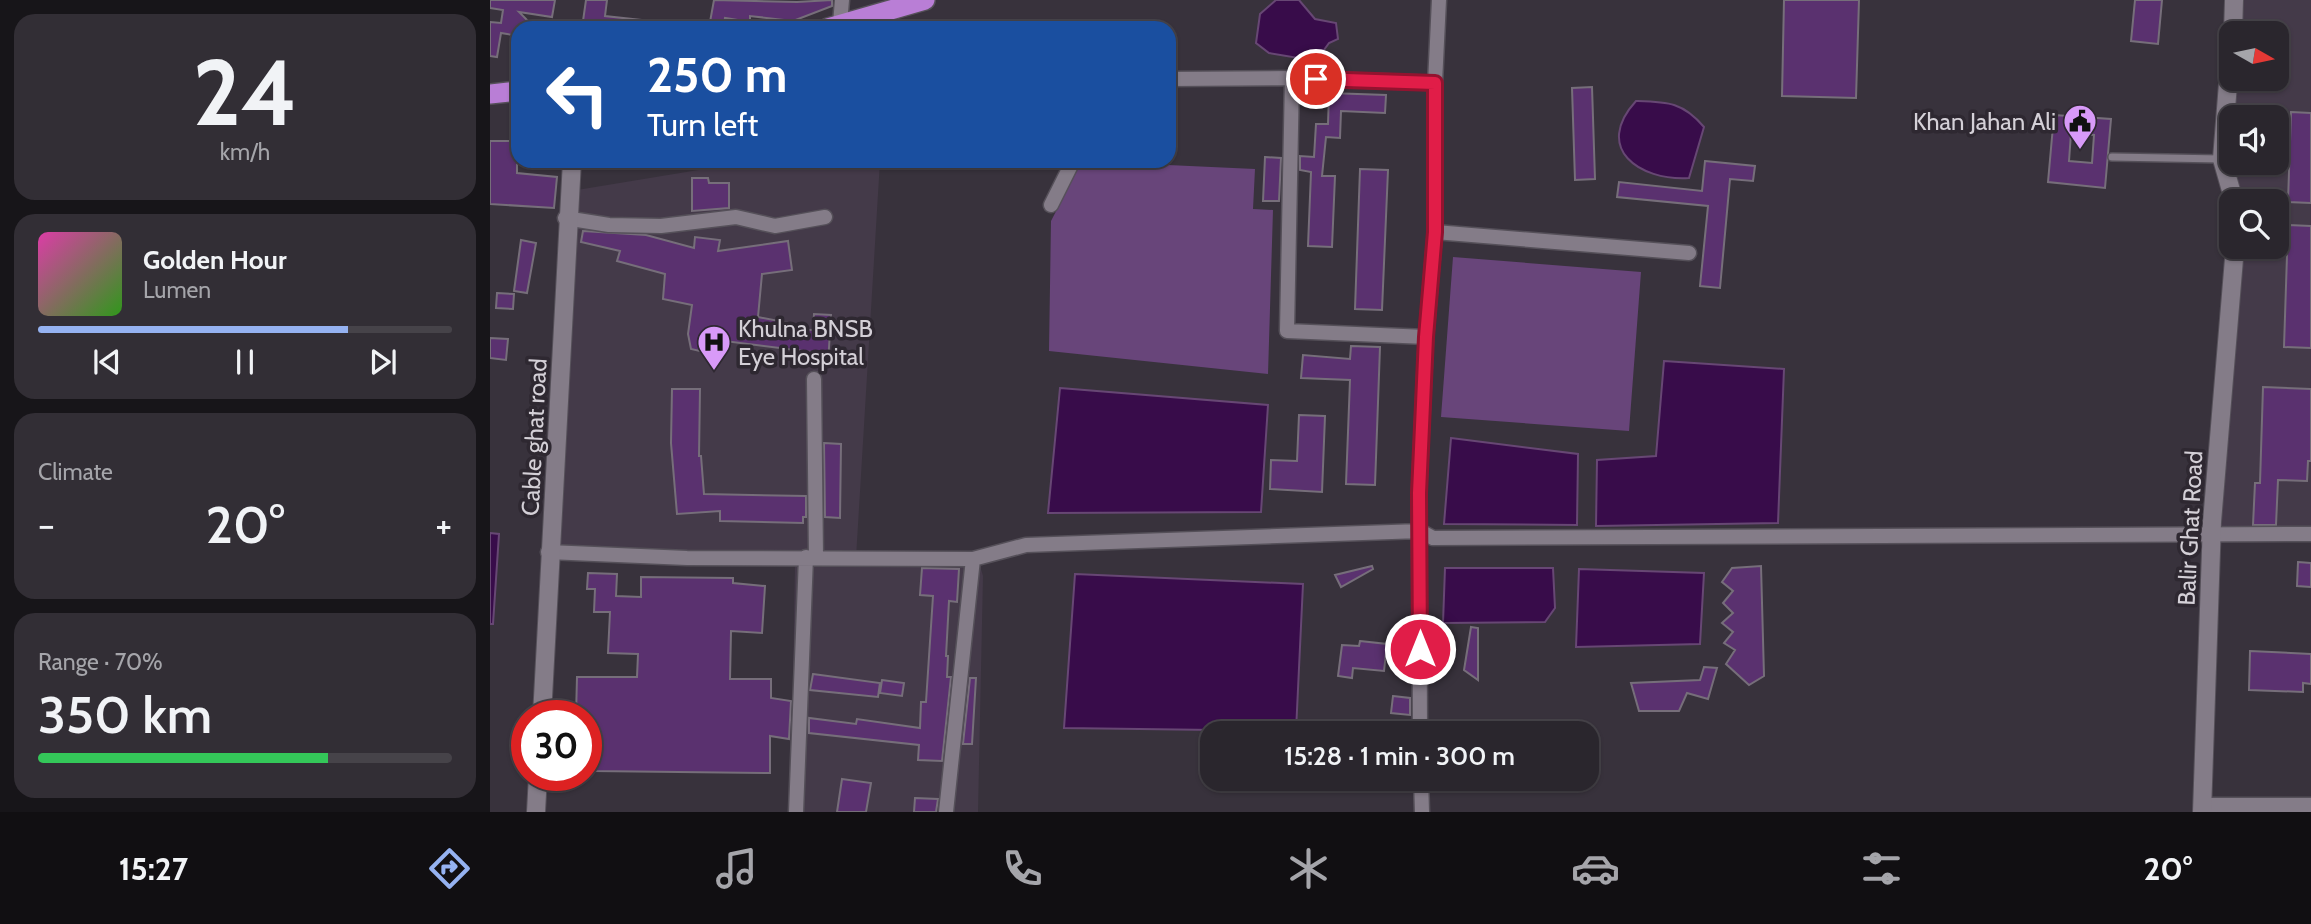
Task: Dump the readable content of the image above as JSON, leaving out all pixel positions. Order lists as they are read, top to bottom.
{
  "streets": {
    "street": ["Cable ghat road", "Balir Ghat Road"]
  },
  "places": {
    "public building": ["Khan Jahan Ali"],
    "hospital": ["Khulna BNSB Eye Hospital"]
  },
  "north": "right",
  "page": {
    "tile": [
      ["24", "km/h"],
      "Climate",
      ["Range · 70%", "350 km"]
    ],
    "turn": ["250 m", "Turn left"],
    "song": ["Golden Hour", "Lumen"],
    "heat": ["−", "20°", "+"],
    "limit": "30",
    "trip": "15:28 · 1 min · 300 m",
    "tabs": ["15:27", "20°"]
  }
}
